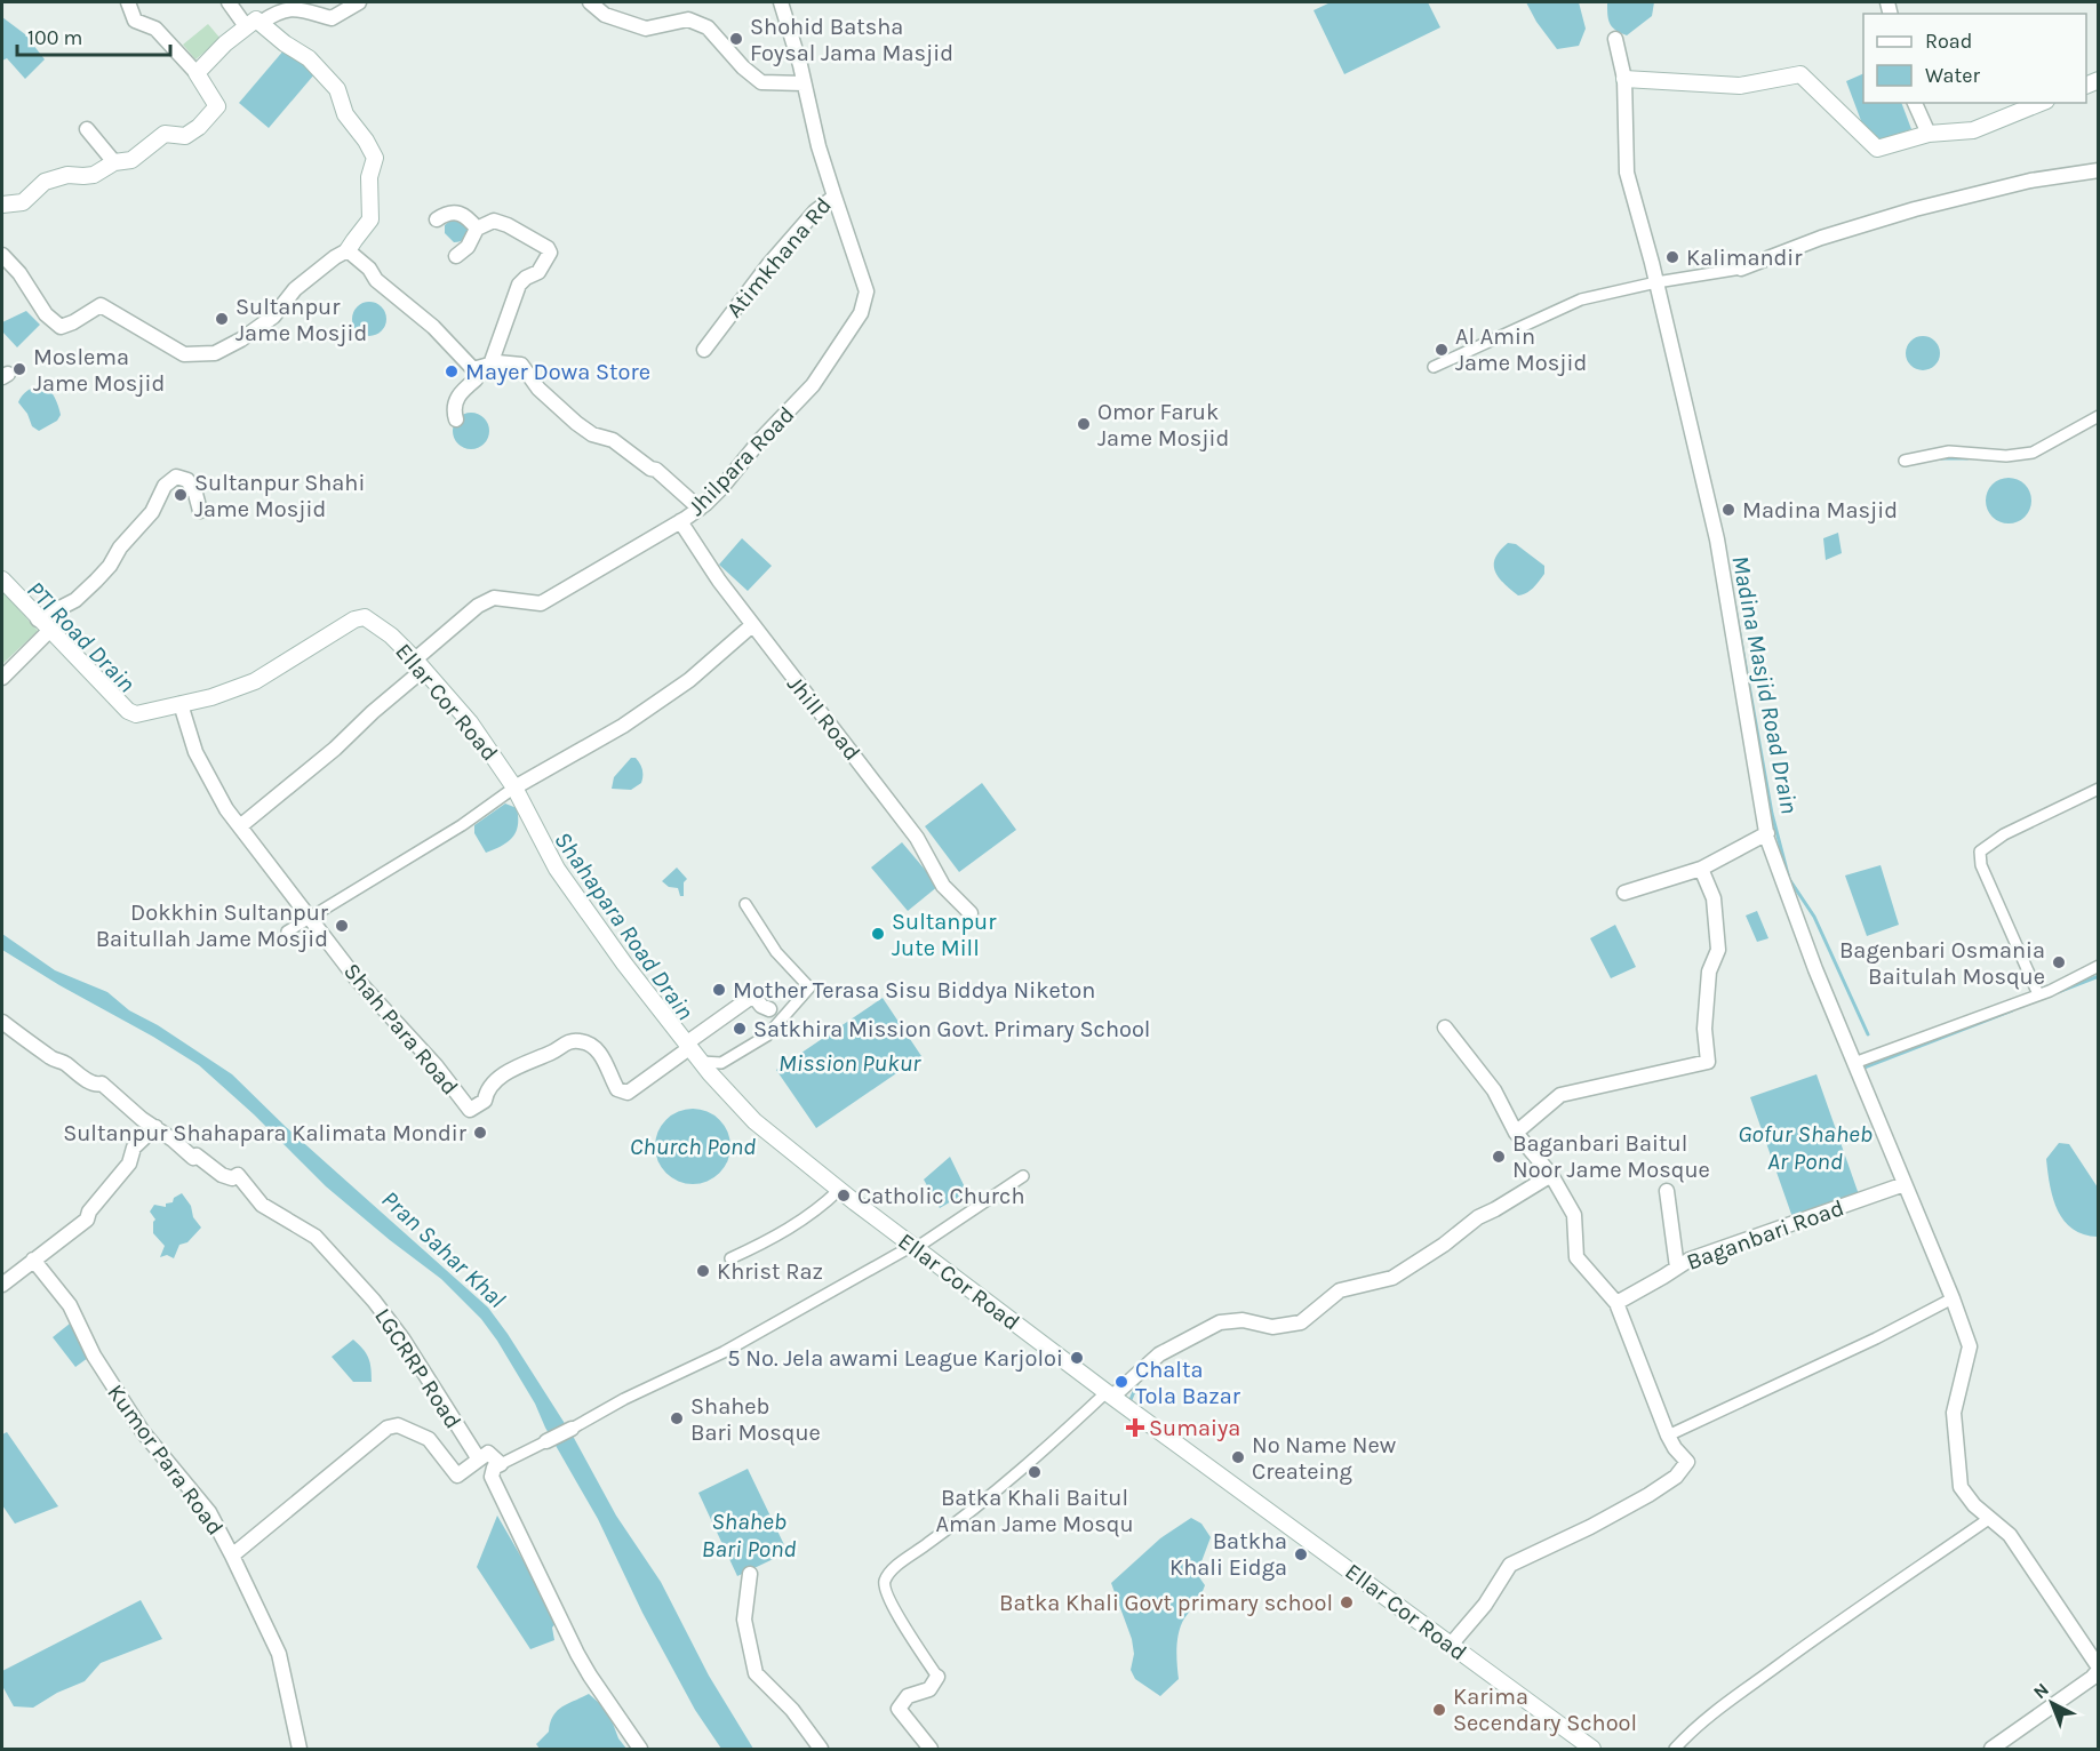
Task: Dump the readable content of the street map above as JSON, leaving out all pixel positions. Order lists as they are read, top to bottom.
{
  "streets": {
    "main road": ["Ellar Cor Road"],
    "street": [
      "Atimkhana Rd",
      "Jhilpara Road",
      "Jhill Road",
      "Shah Para Road",
      "Baganbari Road",
      "LGCRRP Road",
      "Kumor Para Road"
    ]
  },
  "crossings": [
    ["Atimkhana Rd", "Jhilpara Road"],
    ["Jhilpara Road", "Ellar Cor Road"],
    ["Jhilpara Road", "Jhill Road"],
    ["Jhilpara Road", "Shah Para Road"],
    ["Ellar Cor Road", "Shah Para Road"]
  ],
  "water": [
    "PTI Road Drain",
    "Madina Masjid Road Drain",
    "Shahapara Road Drain",
    "Mission Pukur",
    "Gofur Shaheb Ar Pond",
    "Church Pond",
    "Pran Sahar Khal",
    "Shaheb Bari Pond"
  ],
  "places": {
    "other": [
      "Shohid Batsha Foysal Jama Masjid",
      "Kalimandir",
      "Sultanpur Jame Mosjid",
      "Al Amin Jame Mosjid",
      "Moslema Jame Mosjid",
      "Mayer Dowa Store",
      "Omor Faruk Jame Mosjid",
      "Sultanpur Shahi Jame Mosjid",
      "Madina Masjid",
      "Dokkhin Sultanpur Baitullah Jame Mosjid",
      "Sultanpur Jute Mill",
      "Bagenbari Osmania Baitulah Mosque",
      "Mother Terasa Sisu Biddya Niketon",
      "Satkhira Mission Govt. Primary School",
      "Sultanpur Shahapara Kalimata Mondir",
      "Baganbari Baitul Noor Jame Mosque",
      "Catholic Church",
      "Khrist Raz",
      "5 No. Jela awami League Karjoloi",
      "Chalta Tola Bazar",
      "Shaheb Bari Mosque",
      "No Name New Createing",
      "Batka Khali Baitul Aman Jame Mosqu",
      "Batkha Khali Eidga",
      "Batka Khali Govt primary school",
      "Karima Secendary School"
    ],
    "health": ["Sumaiya"]
  },
  "legend": ["Road", "Water"],
  "scale_bar": "100 m",
  "north": "top left"
}
